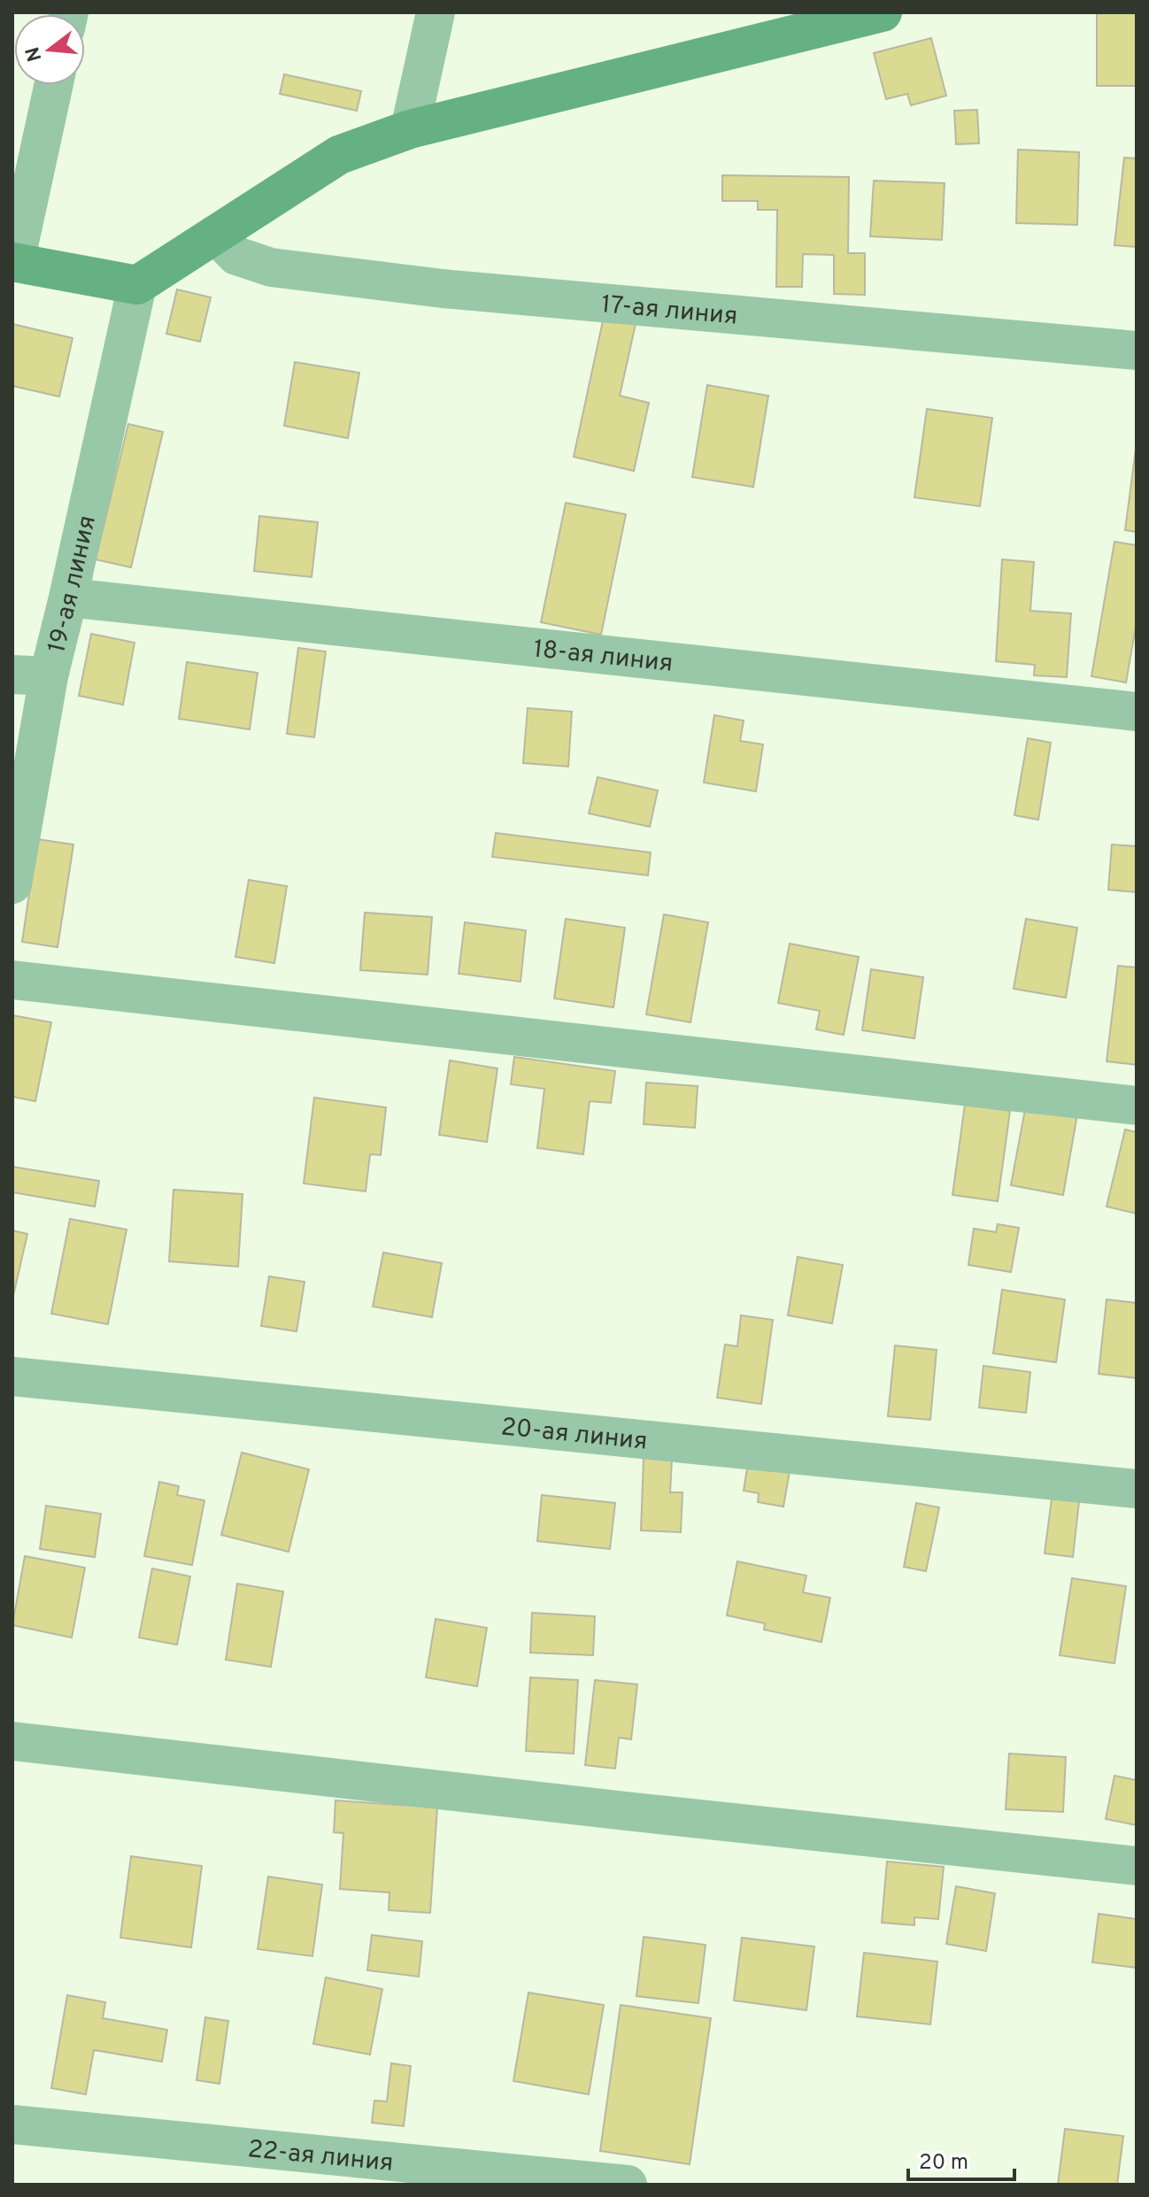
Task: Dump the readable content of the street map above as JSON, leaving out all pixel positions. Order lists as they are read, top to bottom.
{
  "streets": {
    "street": [
      "17-ая линия",
      "19-ая линия",
      "18-ая линия",
      "20-ая линия",
      "22-ая линия"
    ]
  },
  "crossings": [
    ["19-ая линия", "18-ая линия"]
  ],
  "scale_bar": "20 m",
  "north": "left"
}
